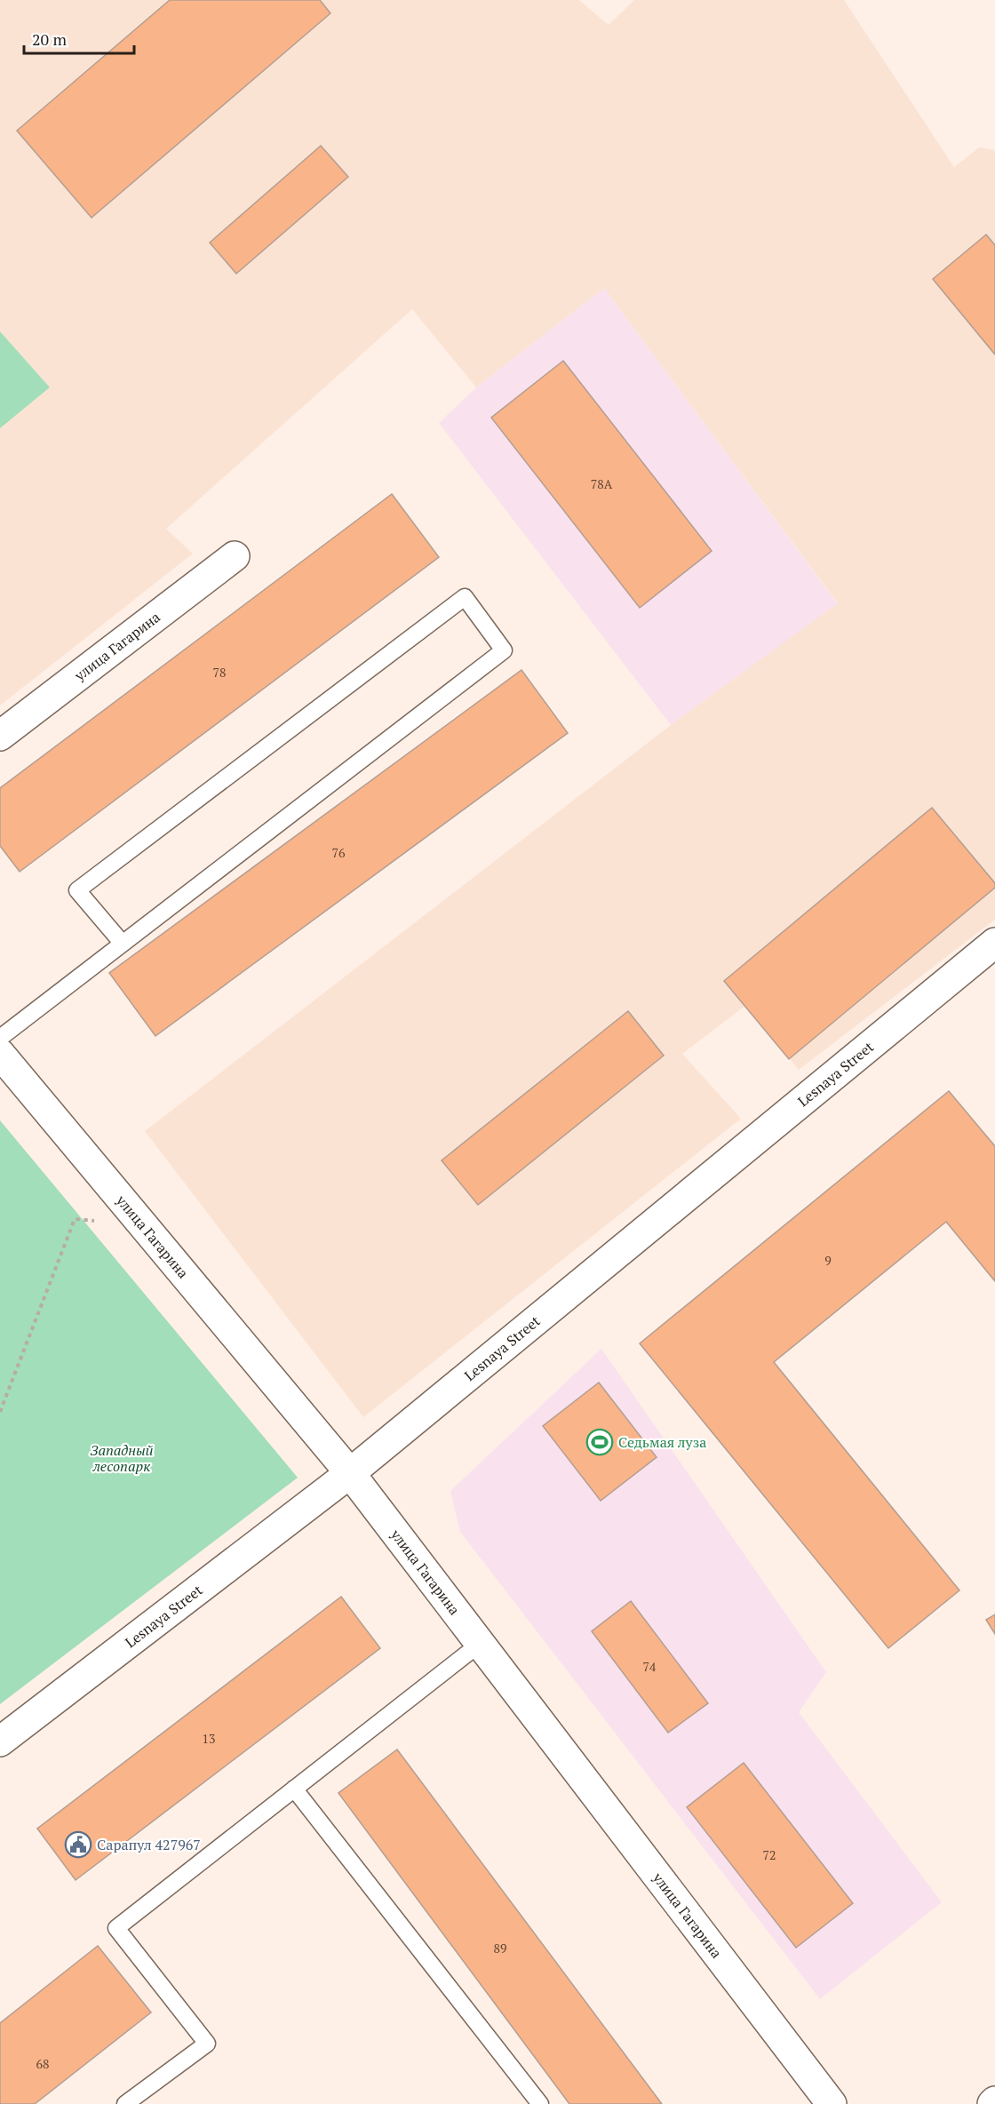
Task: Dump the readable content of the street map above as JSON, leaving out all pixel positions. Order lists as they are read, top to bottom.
{
  "streets": {
    "street": ["улица Гагарина", "Lesnaya Street"]
  },
  "crossings": [
    ["улица Гагарина", "Lesnaya Street"]
  ],
  "parks": ["Западный лесопарк"],
  "places": {
    "sports": ["Седьмая луза"],
    "public building": ["Сарапул 427967"]
  },
  "house_numbers": [
    "78А",
    "78",
    "76",
    "9",
    "74",
    "13",
    "72",
    "89",
    "68"
  ],
  "scale_bar": "20 m"
}
